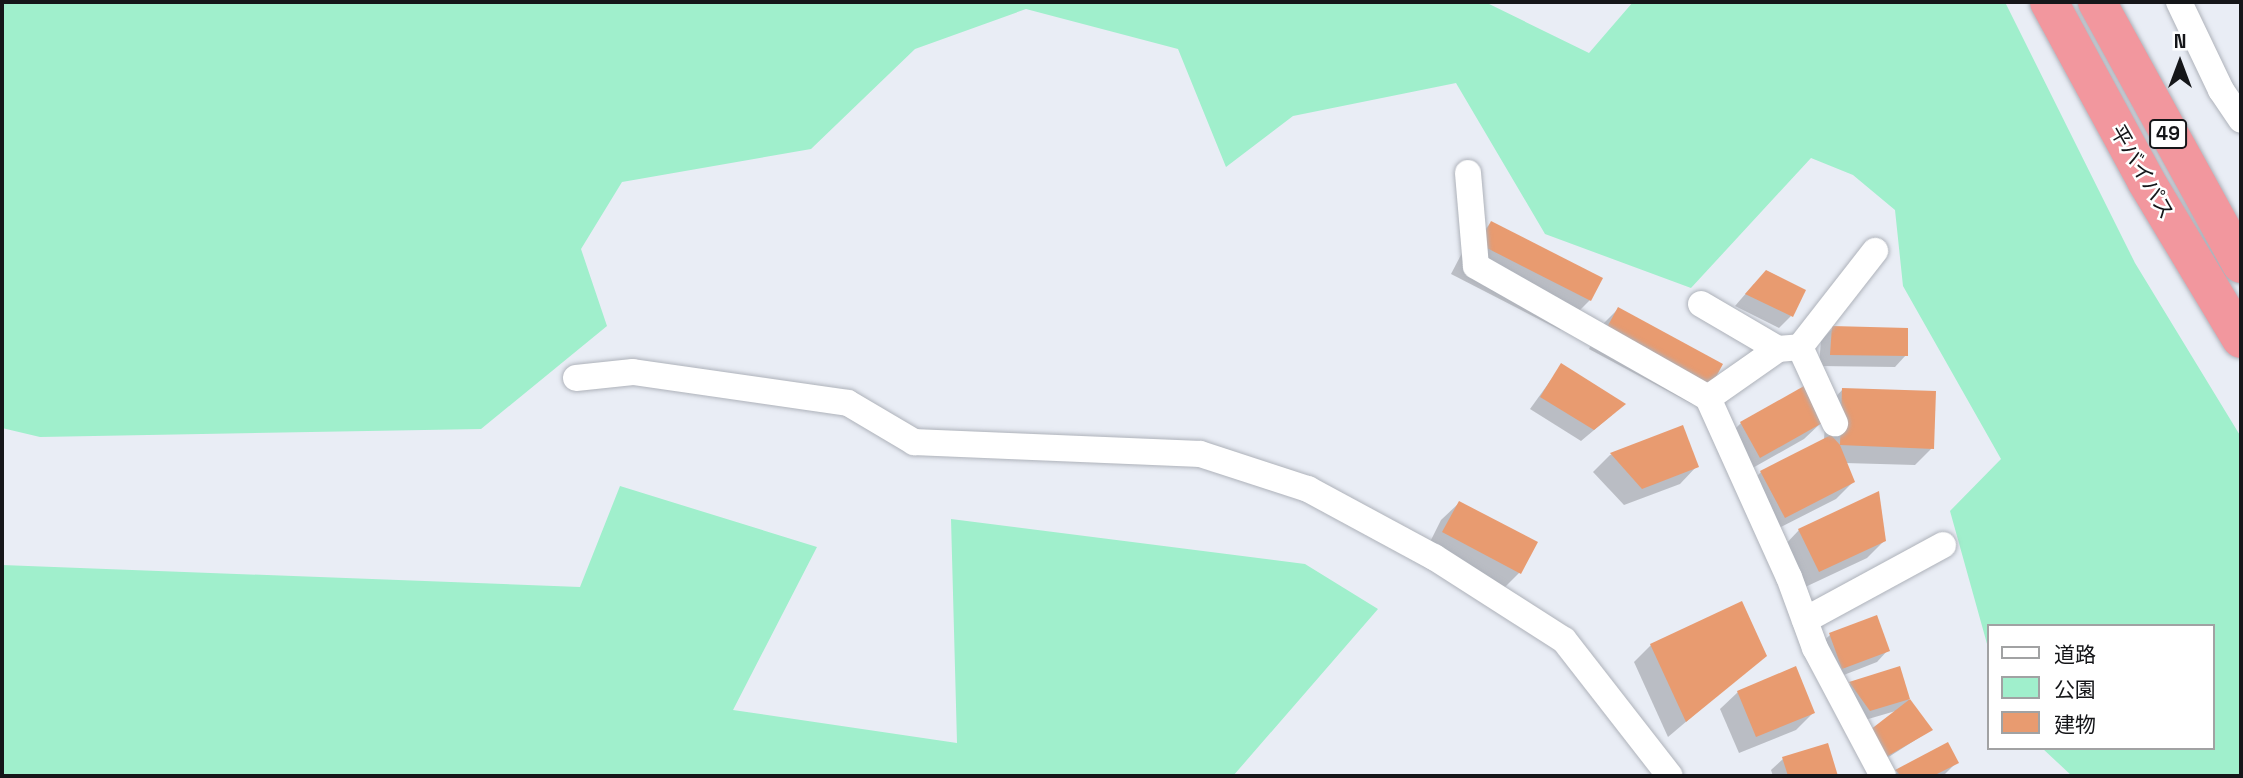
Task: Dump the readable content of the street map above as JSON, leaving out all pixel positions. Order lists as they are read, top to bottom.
{
  "streets": {
    "highway": ["49", "平バイパス"]
  },
  "legend": ["道路", "公園", "建物"],
  "north": "top"
}
